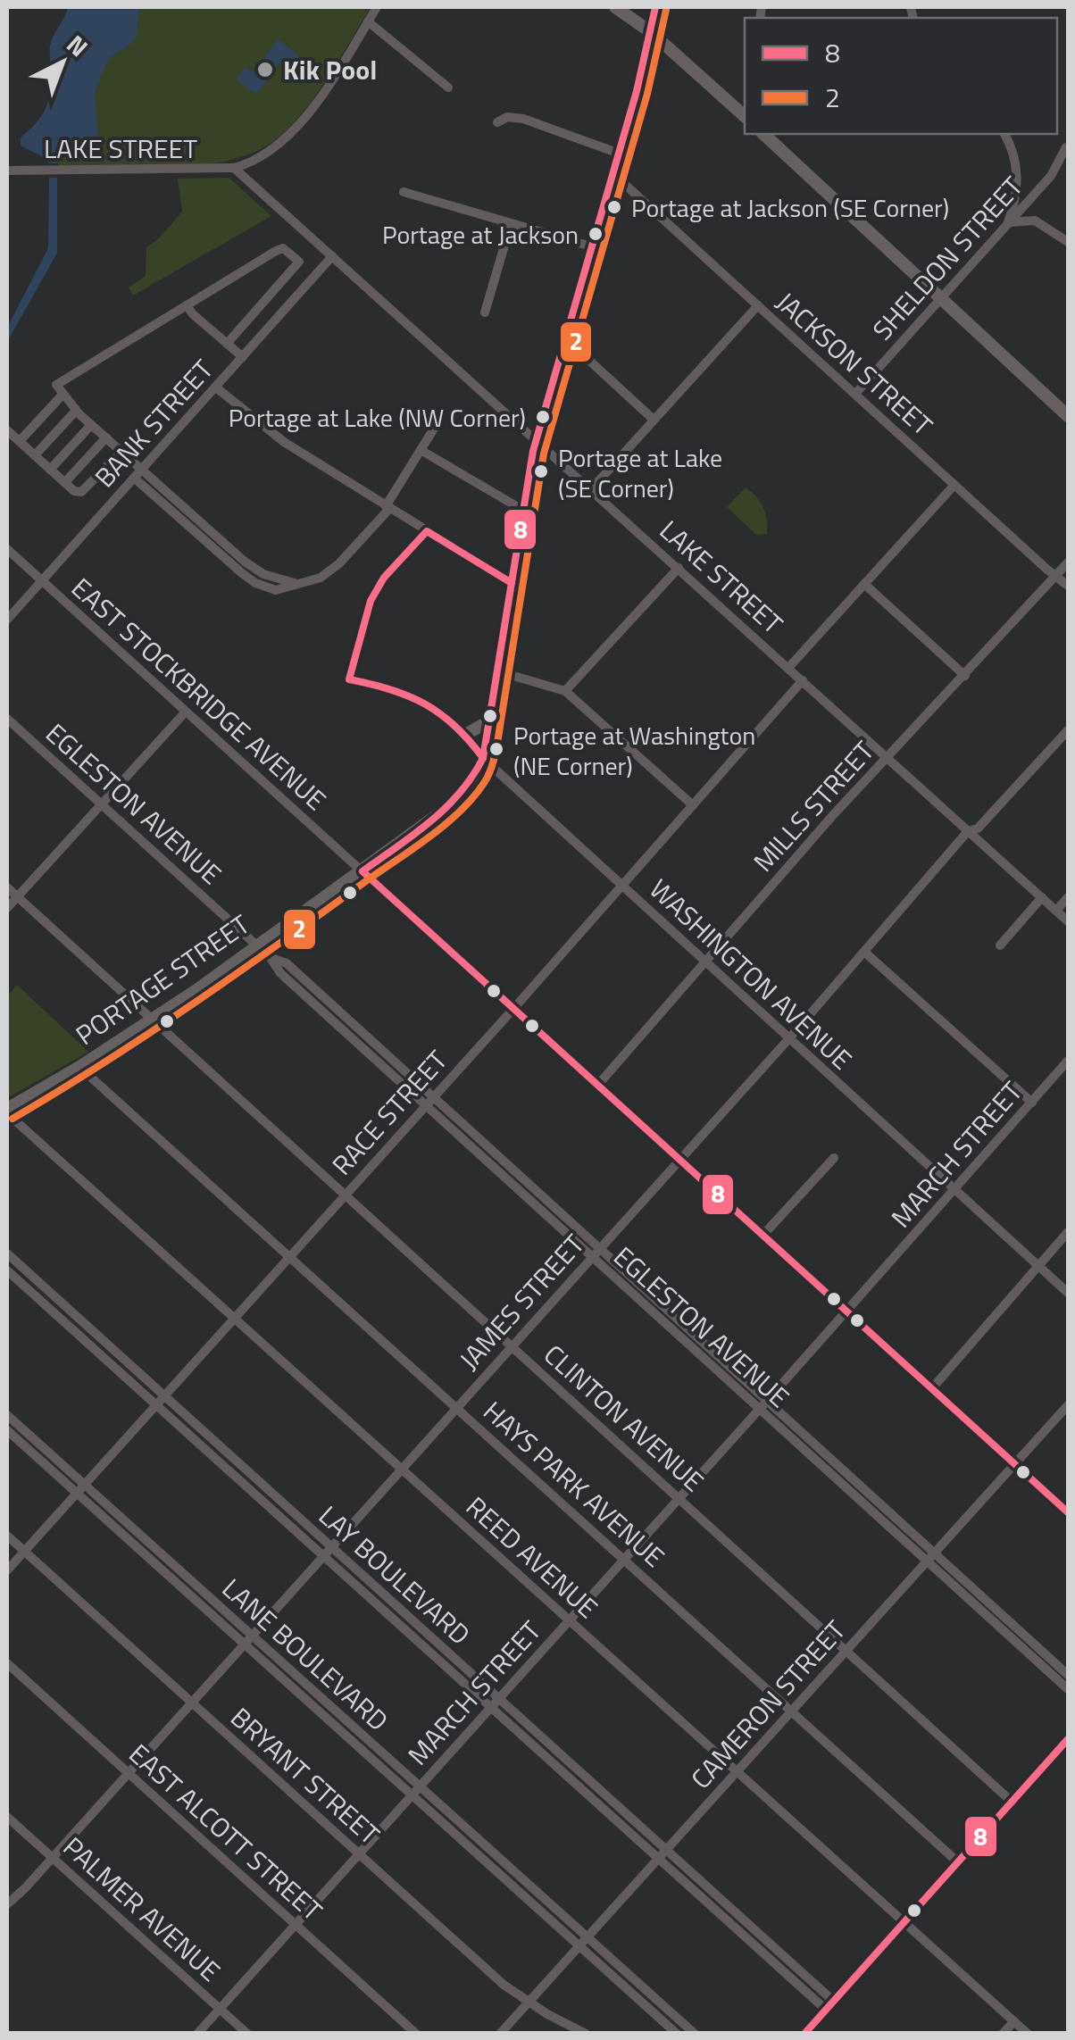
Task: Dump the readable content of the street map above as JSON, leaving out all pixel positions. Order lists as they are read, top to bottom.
{
  "streets": {
    "main road": ["PORTAGE STREET"],
    "street": [
      "LAKE STREET",
      "SHELDON STREET",
      "JACKSON STREET",
      "BANK STREET",
      "EAST STOCKBRIDGE AVENUE",
      "EGLESTON AVENUE",
      "MILLS STREET",
      "WASHINGTON AVENUE",
      "RACE STREET",
      "MARCH STREET",
      "JAMES STREET",
      "CLINTON AVENUE",
      "HAYS PARK AVENUE",
      "REED AVENUE",
      "LAY BOULEVARD",
      "LANE BOULEVARD",
      "CAMERON STREET",
      "BRYANT STREET",
      "EAST ALCOTT STREET",
      "PALMER AVENUE"
    ]
  },
  "crossings": [
    ["LAKE STREET", "BANK STREET"],
    ["LAKE STREET", "MILLS STREET"],
    ["LAKE STREET", "PORTAGE STREET"],
    ["LAKE STREET", "RACE STREET"],
    ["LAKE STREET", "JAMES STREET"],
    ["SHELDON STREET", "JACKSON STREET"],
    ["JACKSON STREET", "MILLS STREET"],
    ["JACKSON STREET", "PORTAGE STREET"],
    ["BANK STREET", "EAST STOCKBRIDGE AVENUE"],
    ["EAST STOCKBRIDGE AVENUE", "MILLS STREET"],
    ["EAST STOCKBRIDGE AVENUE", "PORTAGE STREET"],
    ["EAST STOCKBRIDGE AVENUE", "RACE STREET"],
    ["EAST STOCKBRIDGE AVENUE", "MARCH STREET"],
    ["EAST STOCKBRIDGE AVENUE", "JAMES STREET"],
    ["EAST STOCKBRIDGE AVENUE", "CAMERON STREET"],
    ["EGLESTON AVENUE", "PORTAGE STREET"],
    ["EGLESTON AVENUE", "RACE STREET"],
    ["EGLESTON AVENUE", "MARCH STREET"],
    ["EGLESTON AVENUE", "JAMES STREET"],
    ["EGLESTON AVENUE", "CAMERON STREET"],
    ["MILLS STREET", "WASHINGTON AVENUE"],
    ["WASHINGTON AVENUE", "PORTAGE STREET"],
    ["WASHINGTON AVENUE", "RACE STREET"],
    ["WASHINGTON AVENUE", "MARCH STREET"],
    ["WASHINGTON AVENUE", "JAMES STREET"],
    ["PORTAGE STREET", "CLINTON AVENUE"],
    ["PORTAGE STREET", "HAYS PARK AVENUE"],
    ["PORTAGE STREET", "REED AVENUE"],
    ["RACE STREET", "CLINTON AVENUE"],
    ["RACE STREET", "HAYS PARK AVENUE"],
    ["RACE STREET", "REED AVENUE"],
    ["RACE STREET", "LAY BOULEVARD"],
    ["RACE STREET", "LANE BOULEVARD"],
    ["RACE STREET", "BRYANT STREET"],
    ["MARCH STREET", "CLINTON AVENUE"],
    ["MARCH STREET", "HAYS PARK AVENUE"],
    ["MARCH STREET", "REED AVENUE"],
    ["MARCH STREET", "LAY BOULEVARD"],
    ["MARCH STREET", "LANE BOULEVARD"],
    ["MARCH STREET", "BRYANT STREET"],
    ["MARCH STREET", "EAST ALCOTT STREET"],
    ["MARCH STREET", "PALMER AVENUE"],
    ["JAMES STREET", "CLINTON AVENUE"],
    ["JAMES STREET", "HAYS PARK AVENUE"],
    ["JAMES STREET", "REED AVENUE"],
    ["JAMES STREET", "LAY BOULEVARD"],
    ["JAMES STREET", "LANE BOULEVARD"],
    ["JAMES STREET", "BRYANT STREET"],
    ["JAMES STREET", "EAST ALCOTT STREET"],
    ["JAMES STREET", "PALMER AVENUE"],
    ["CLINTON AVENUE", "CAMERON STREET"],
    ["HAYS PARK AVENUE", "CAMERON STREET"],
    ["REED AVENUE", "CAMERON STREET"],
    ["LAY BOULEVARD", "CAMERON STREET"],
    ["LANE BOULEVARD", "CAMERON STREET"],
    ["CAMERON STREET", "BRYANT STREET"]
  ],
  "places": [
    "Kik Pool",
    "Portage at Jackson (SE Corner)",
    "Portage at Jackson",
    "Portage at Lake (NW Corner)",
    "Portage at Lake (SE Corner)",
    "Portage at Washington (NE Corner)"
  ],
  "lines": ["transit line 8", "transit line 2"],
  "legend": ["8", "2"],
  "north": "top right"
}
